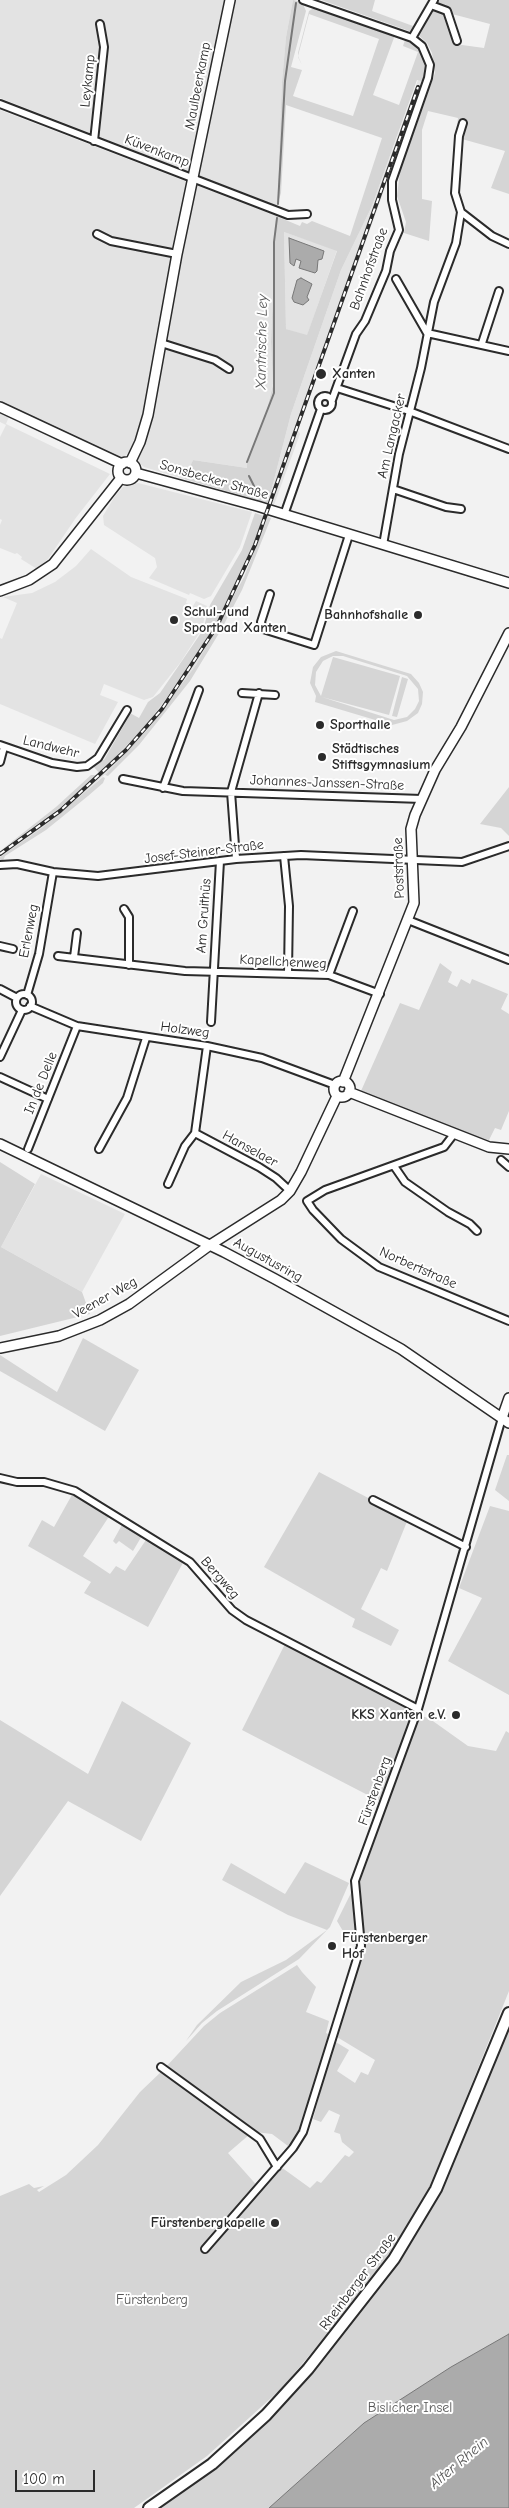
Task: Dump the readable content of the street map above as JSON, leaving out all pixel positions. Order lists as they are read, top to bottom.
{
  "streets": {
    "main road": ["Rheinberger Straße"],
    "street": [
      "Leykamp",
      "Maulbeerkamp",
      "Küvenkamp",
      "Bahnhofstraße",
      "Am Langacker",
      "Sonsbecker Straße",
      "Landwehr",
      "Johannes-Janssen-Straße",
      "Josef-Steiner-Straße",
      "Poststraße",
      "Am Gruithüs",
      "Erlenweg",
      "Kapellchenweg",
      "Holzweg",
      "In de Delle",
      "Hanselaer",
      "Augustusring",
      "Norbertstraße",
      "Veener Weg",
      "Bergweg",
      "Fürstenberg"
    ]
  },
  "crossings": [
    ["Leykamp", "Küvenkamp"],
    ["Maulbeerkamp", "Küvenkamp"],
    ["Johannes-Janssen-Straße", "Josef-Steiner-Straße"],
    ["Johannes-Janssen-Straße", "Poststraße"],
    ["Josef-Steiner-Straße", "Poststraße"],
    ["Josef-Steiner-Straße", "Am Gruithüs"],
    ["Josef-Steiner-Straße", "Erlenweg"],
    ["Poststraße", "Kapellchenweg"],
    ["Poststraße", "Holzweg"],
    ["Am Gruithüs", "Kapellchenweg"],
    ["Erlenweg", "Holzweg"],
    ["Holzweg", "In de Delle"],
    ["Augustusring", "Veener Weg"],
    ["Augustusring", "Fürstenberg"],
    ["Bergweg", "Fürstenberg"]
  ],
  "water": ["Xantrische Ley", "Alter Rhein"],
  "parks": ["Fürstenberg", "Bislicher Insel"],
  "places": [
    "Xanten",
    "Bahnhofshalle",
    "Schul- und Sportbad Xanten",
    "Sporthalle",
    "Städtisches Stiftsgymnasium",
    "KKS Xanten e.V.",
    "Fürstenberger Hof",
    "Fürstenbergkapelle"
  ],
  "scale_bar": "100 m"
}
